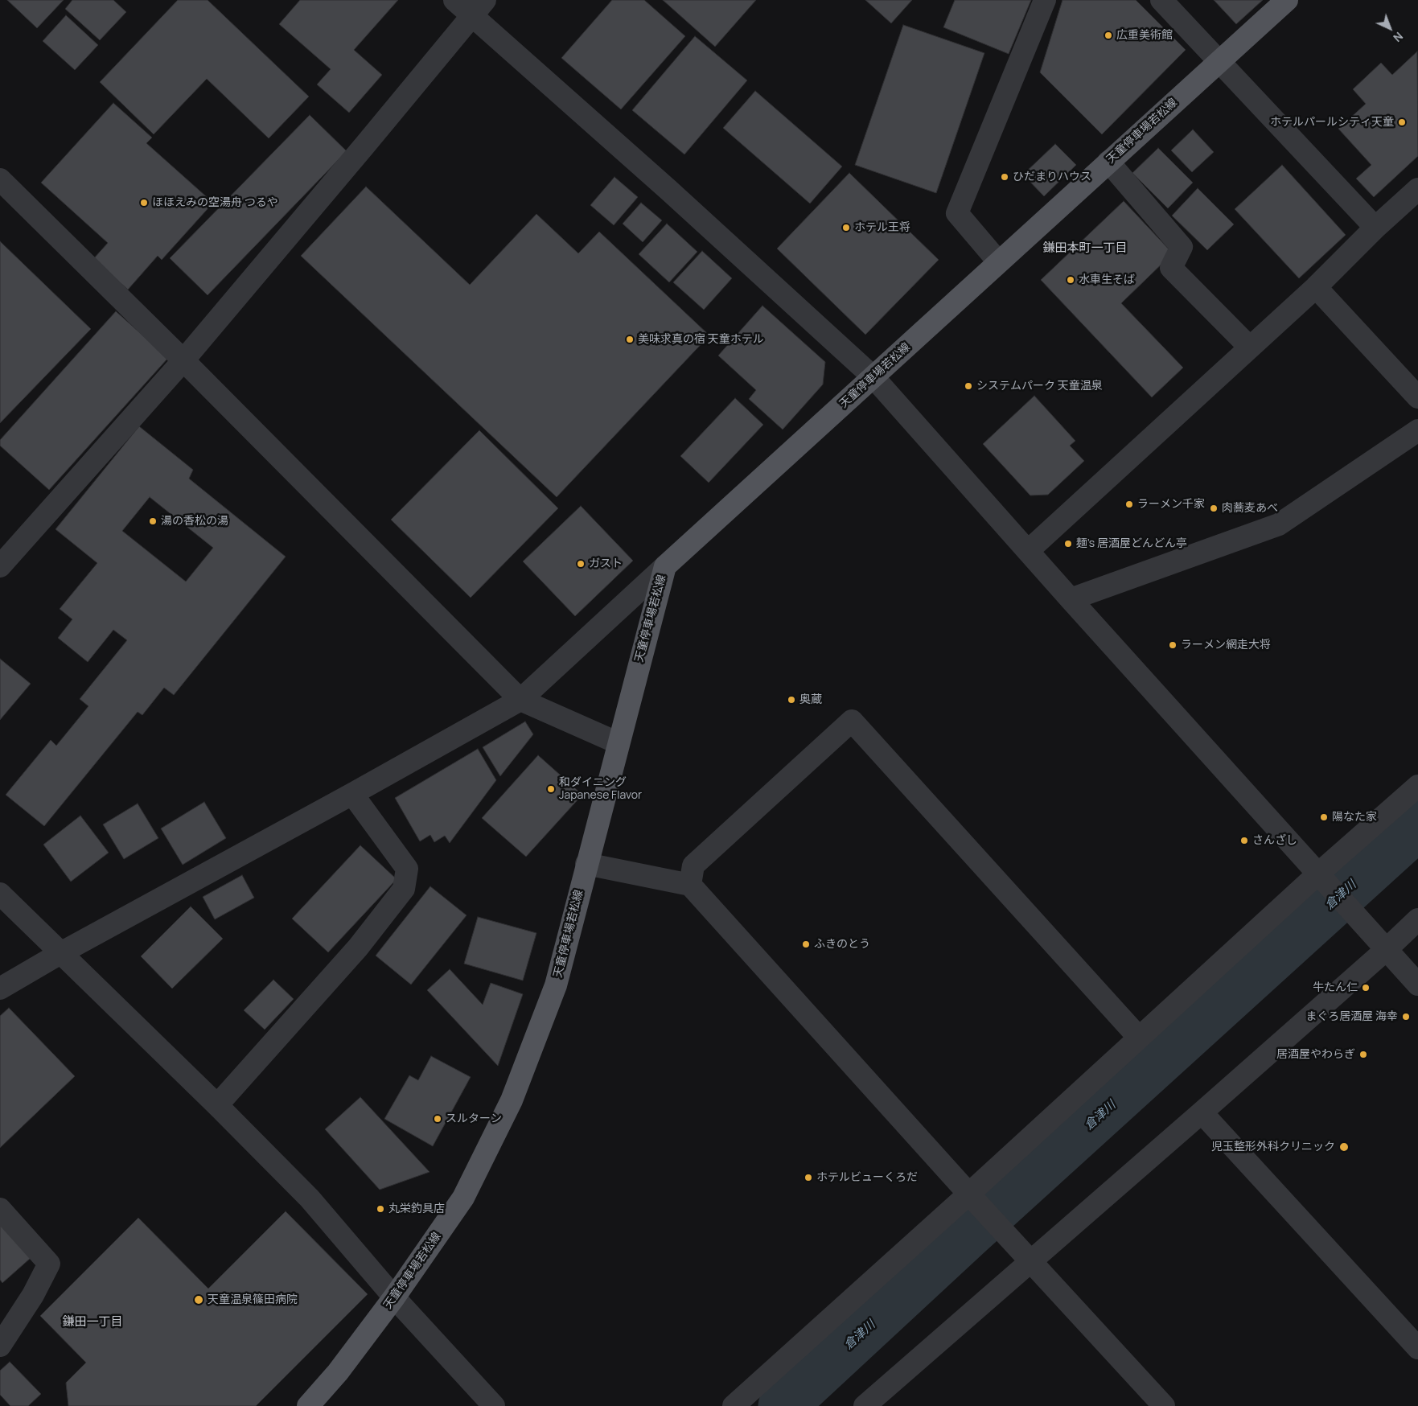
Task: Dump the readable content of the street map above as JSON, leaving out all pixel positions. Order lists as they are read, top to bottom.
{
  "streets": {
    "main road": ["天童停車場若松線"]
  },
  "districts": ["鎌田本町一丁目", "鎌田一丁目"],
  "water": ["倉津川"],
  "places": [
    "広重美術館",
    "ホテルパールシティ天童",
    "ひだまりハウス",
    "ほほえみの空湯舟 つるや",
    "ホテル王将",
    "水車生そば",
    "美味求真の宿 天童ホテル",
    "システムパーク 天童温泉",
    "ラーメン千家",
    "肉蕎麦あべ",
    "湯の香松の湯",
    "麺's 居酒屋どんどん亭",
    "ガスト",
    "ラーメン網走大将",
    "奥蔵",
    "和ダイニング Japanese Flavor",
    "陽なた家",
    "さんざし",
    "ふきのとう",
    "牛たん仁",
    "まぐろ居酒屋 海幸",
    "居酒屋やわらぎ",
    "スルターン",
    "児玉整形外科クリニック",
    "ホテルビューくろだ",
    "丸栄釣具店",
    "天童温泉篠田病院"
  ],
  "north": "bottom right"
}
